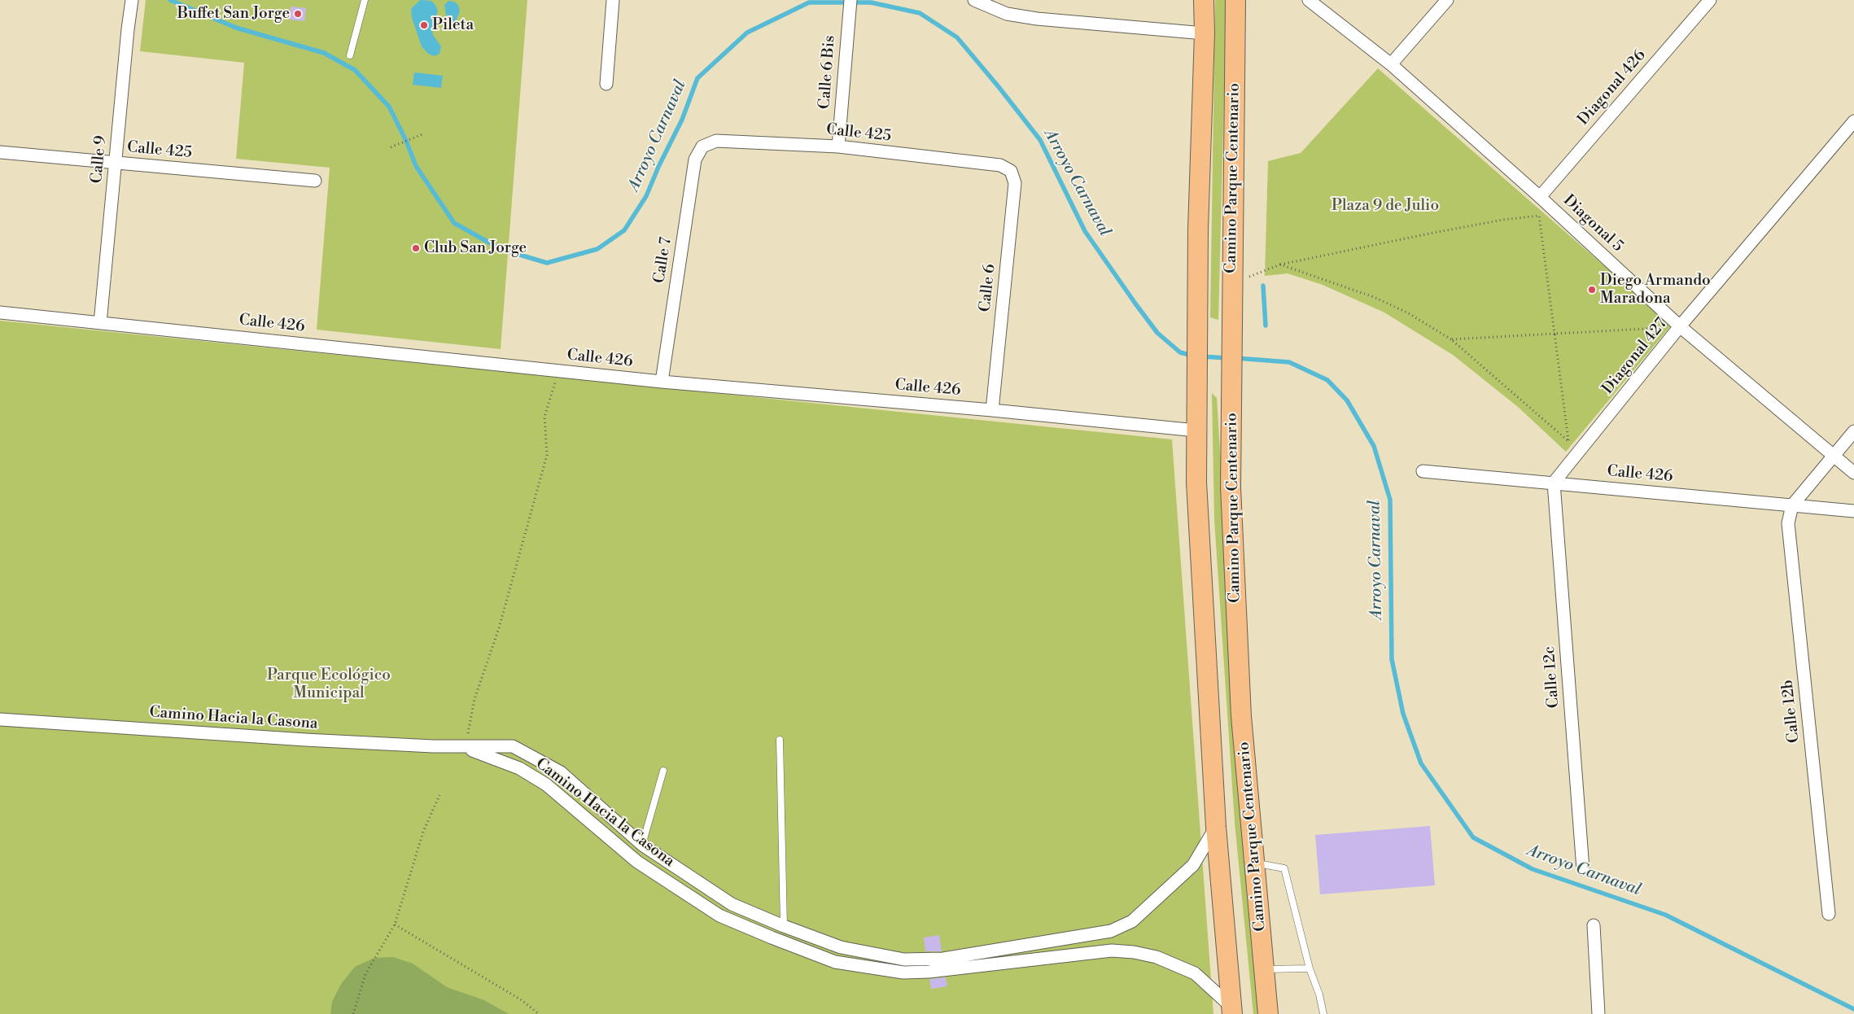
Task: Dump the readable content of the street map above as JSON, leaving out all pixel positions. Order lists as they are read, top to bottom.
{
  "streets": {
    "main road": ["Camino Parque Centenario"],
    "street": [
      "Calle 6 Bis",
      "Diagonal 426",
      "Calle 425",
      "Calle 9",
      "Diagonal 5",
      "Calle 7",
      "Calle 6",
      "Calle 426",
      "Diagonal 427",
      "Calle 12c",
      "Calle 12b",
      "Camino Hacia la Casona"
    ]
  },
  "crossings": [
    ["Calle 6 Bis", "Calle 425"],
    ["Diagonal 426", "Diagonal 5"],
    ["Calle 425", "Calle 9"],
    ["Calle 425", "Calle 7"],
    ["Calle 425", "Calle 6"],
    ["Calle 9", "Calle 426"],
    ["Camino Parque Centenario", "Calle 426"],
    ["Diagonal 5", "Diagonal 427"],
    ["Calle 7", "Calle 426"],
    ["Calle 6", "Calle 426"],
    ["Calle 426", "Diagonal 427"],
    ["Calle 426", "Calle 12c"],
    ["Calle 426", "Calle 12b"],
    ["Diagonal 427", "Calle 12c"]
  ],
  "water": ["Arroyo Carnaval"],
  "parks": ["Plaza 9 de Julio", "Parque Ecológico Municipal"],
  "places": [
    "Buffet San Jorge",
    "Pileta",
    "Club San Jorge",
    "Diego Armando Maradona"
  ]
}
